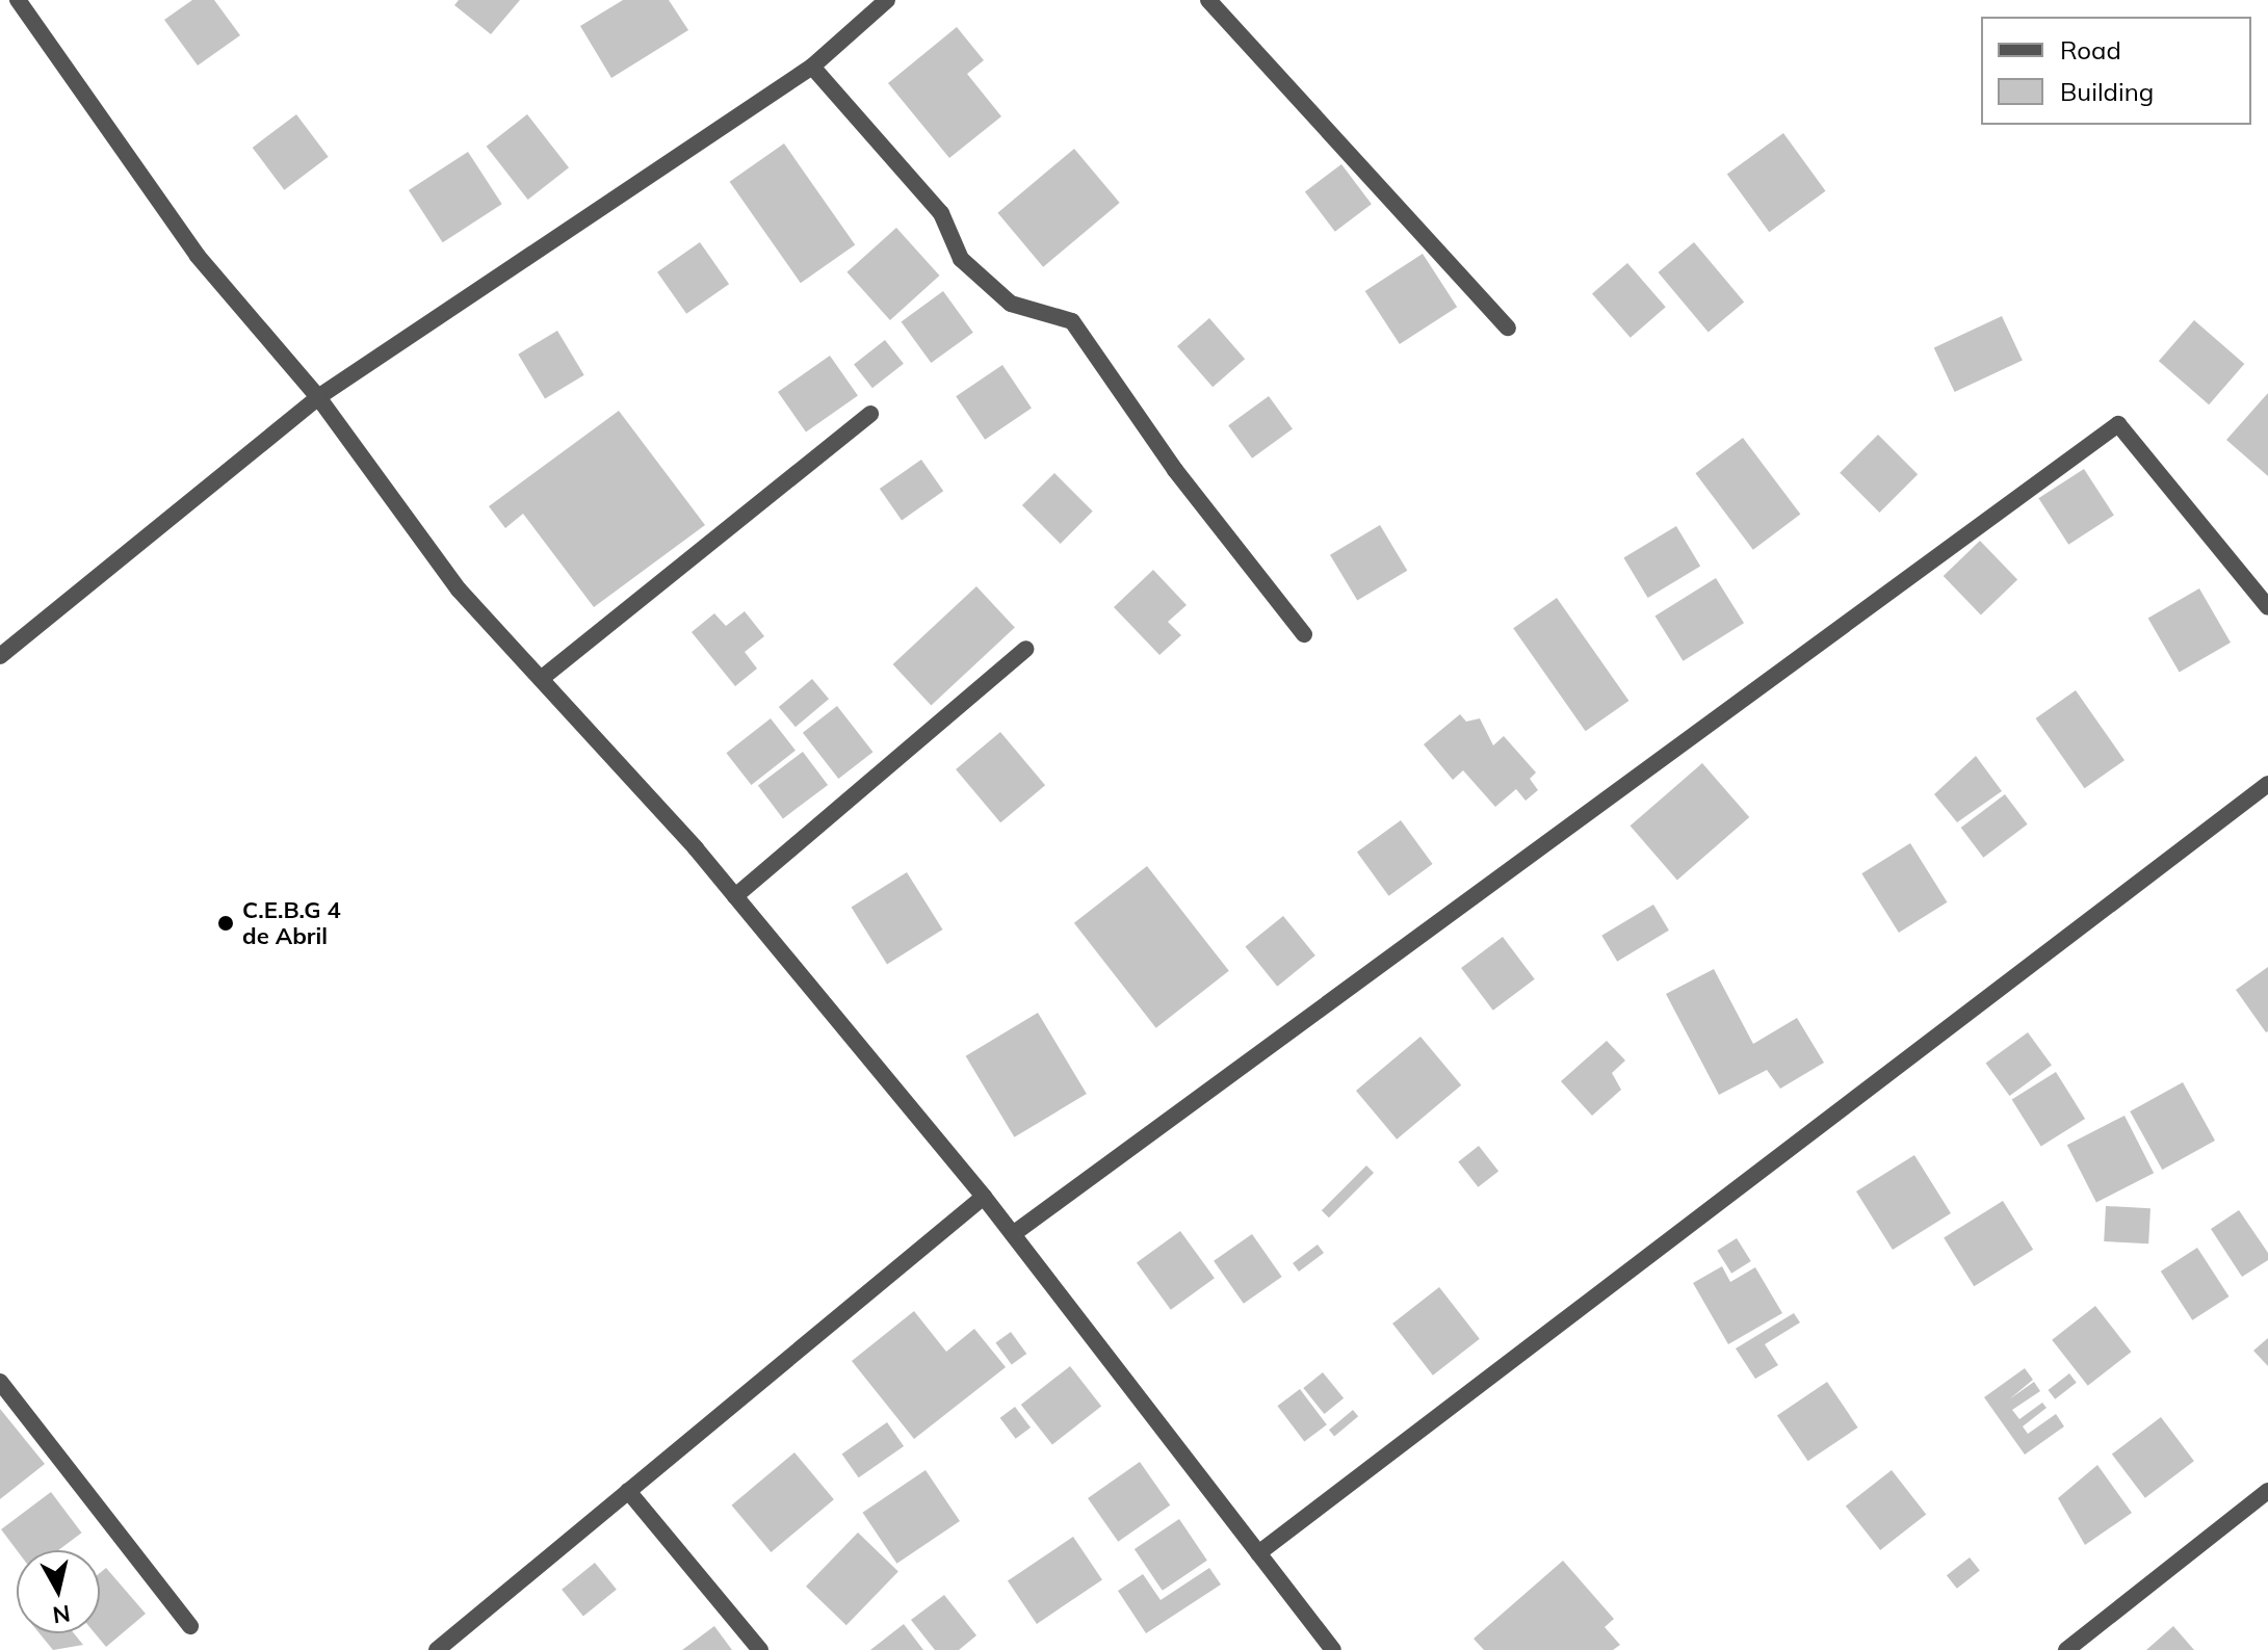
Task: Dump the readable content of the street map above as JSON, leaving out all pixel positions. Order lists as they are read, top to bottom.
{
  "places": ["C.E.B.G 4 de Abril"],
  "legend": ["Road", "Building"],
  "north": "bottom"
}
